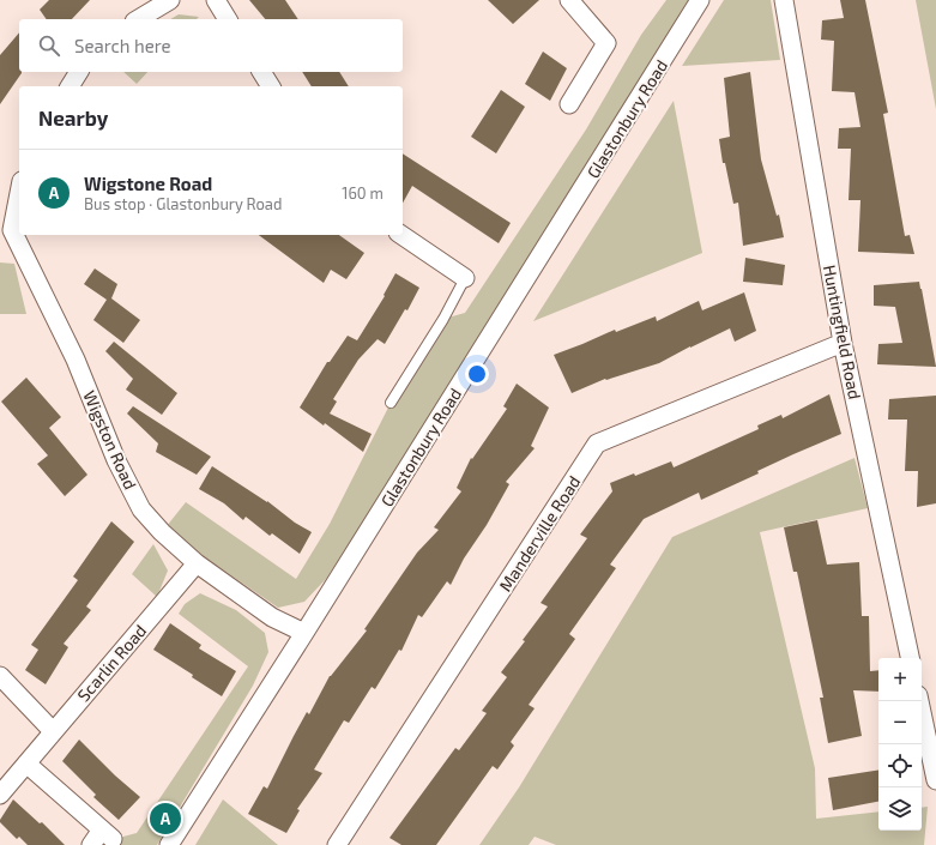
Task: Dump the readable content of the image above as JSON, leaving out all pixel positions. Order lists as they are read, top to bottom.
{
  "streets": {
    "street": [
      "Glastonbury Road",
      "Huntingfield Road",
      "Wigston Road",
      "Manderville Road",
      "Scarlin Road"
    ]
  },
  "crossings": [
    ["Glastonbury Road", "Wigston Road"],
    ["Huntingfield Road", "Manderville Road"],
    ["Wigston Road", "Scarlin Road"]
  ],
  "page": {
    "search": "Search here",
    "heading": "Nearby",
    "list": [
      {
        "mark": "A",
        "name": "Wigstone Road",
        "note": "Bus stop · Glastonbury Road",
        "value": "160 m"
      }
    ],
    "map_buttons": ["+", "−"],
    "pins": "A"
  }
}
